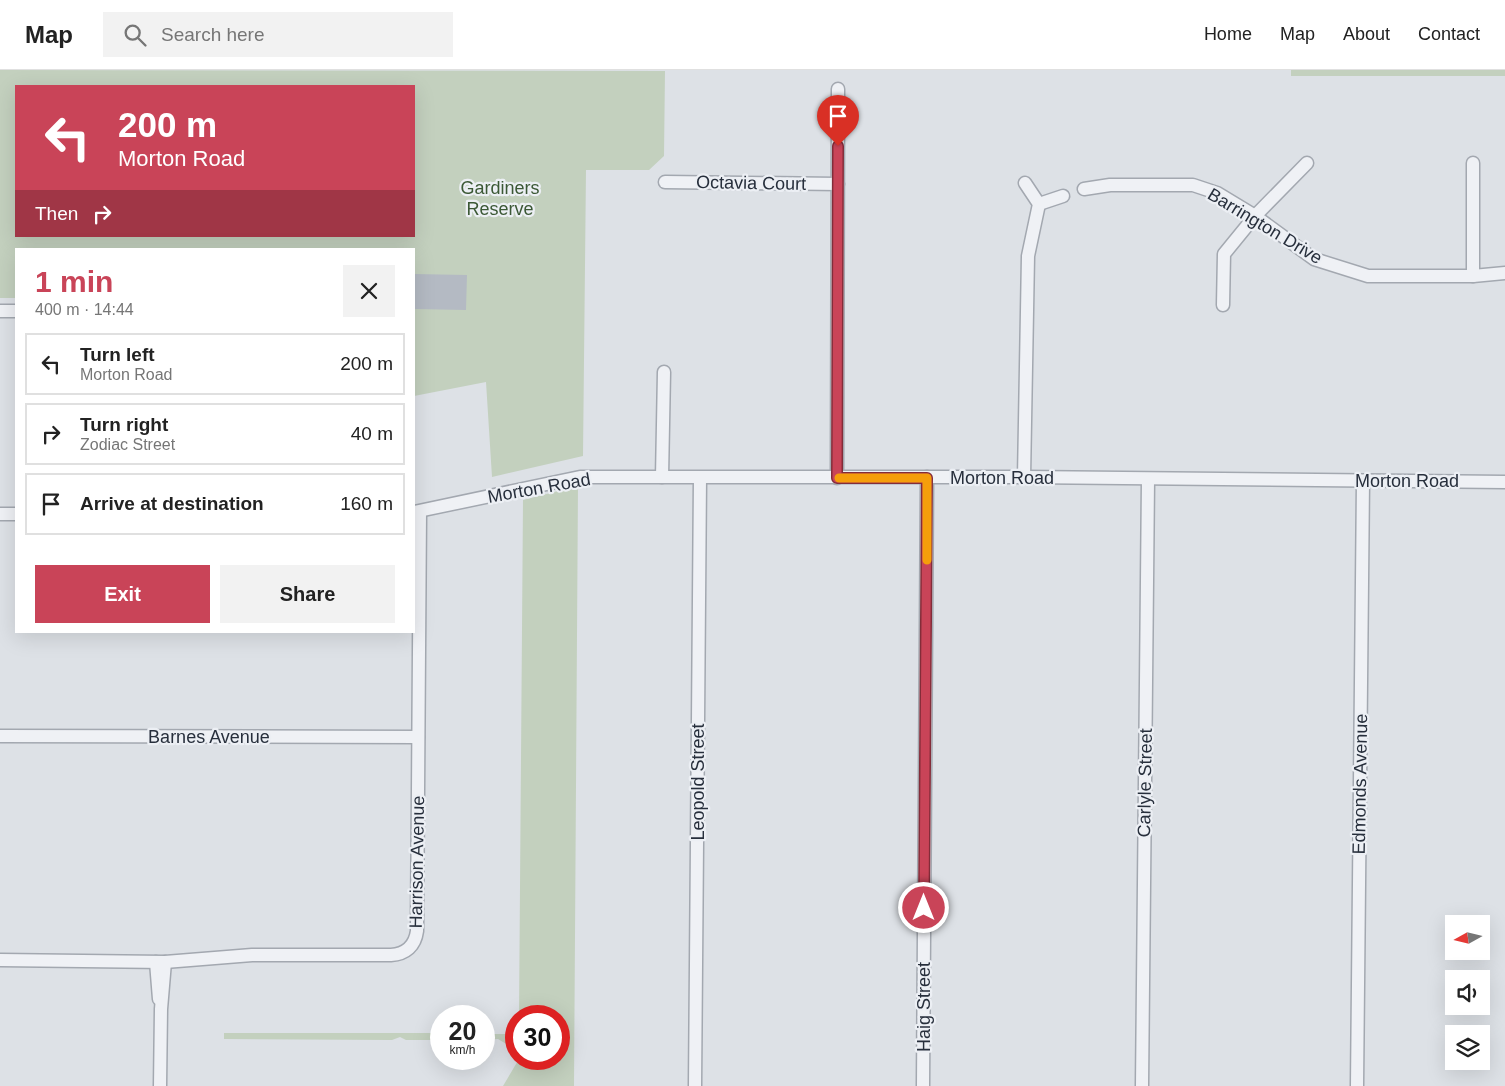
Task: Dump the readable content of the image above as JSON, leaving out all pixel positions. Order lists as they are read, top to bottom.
{
  "streets": {
    "street": [
      "Octavia Court",
      "Barrington Drive",
      "Morton Road",
      "Barnes Avenue",
      "Leopold Street",
      "Carlyle Street",
      "Edmonds Avenue",
      "Harrison Avenue",
      "Haig Street"
    ]
  },
  "crossings": [
    ["Morton Road", "Leopold Street"],
    ["Morton Road", "Carlyle Street"],
    ["Morton Road", "Edmonds Avenue"],
    ["Morton Road", "Harrison Avenue"],
    ["Morton Road", "Haig Street"],
    ["Barnes Avenue", "Harrison Avenue"]
  ],
  "parks": ["Gardiners Reserve"],
  "north": "left",
  "page": {
    "header": "Map",
    "search": "Search here",
    "nav": [
      "Home",
      "Map",
      "About",
      "Contact"
    ],
    "turn": ["200 m", "Morton Road"],
    "then": "Then",
    "heading": ["1 min", "400 m · 14:44"],
    "list": [
      {
        "name": "Turn left",
        "note": "Morton Road",
        "value": "200 m"
      },
      {
        "name": "Turn right",
        "note": "Zodiac Street",
        "value": "40 m"
      },
      {
        "name": "Arrive at destination",
        "value": "160 m"
      }
    ],
    "buttons": ["Exit", "Share"],
    "speed": "20 km/h",
    "limit": "30"
  }
}
